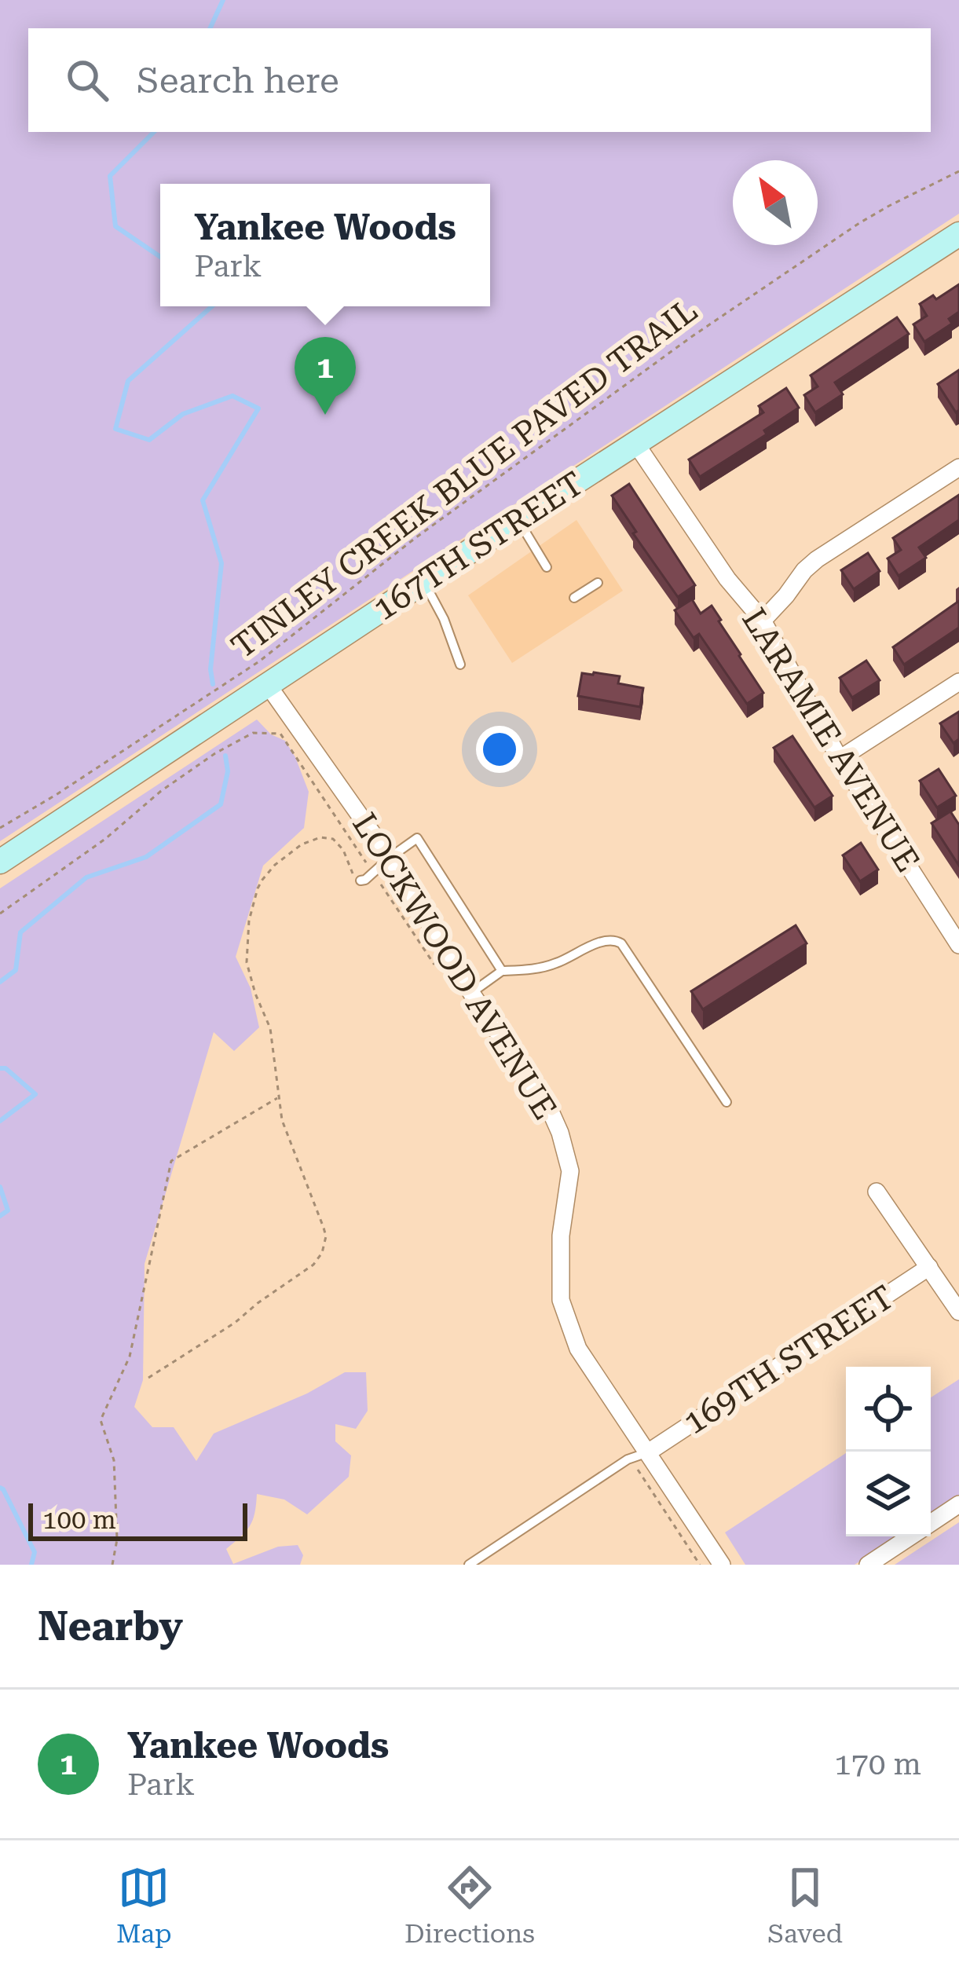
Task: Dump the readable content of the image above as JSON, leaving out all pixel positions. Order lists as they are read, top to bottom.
{
  "streets": {
    "main road": ["167TH STREET"],
    "street": ["LARAMIE AVENUE", "LOCKWOOD AVENUE", "169TH STREET"],
    "path": ["TINLEY CREEK BLUE PAVED TRAIL"]
  },
  "crossings": [
    ["167TH STREET", "LARAMIE AVENUE"],
    ["167TH STREET", "LOCKWOOD AVENUE"],
    ["LOCKWOOD AVENUE", "169TH STREET"]
  ],
  "scale_bar": "100 m",
  "north": "top left",
  "page": {
    "search": "Search here",
    "popup": ["Yankee Woods", "Park"],
    "pins": "1",
    "scale": "100 m",
    "heading": "Nearby",
    "list": [
      {
        "mark": "1",
        "name": "Yankee Woods",
        "note": "Park",
        "value": "170 m"
      }
    ],
    "nav": ["Map", "Directions", "Saved"]
  }
}
